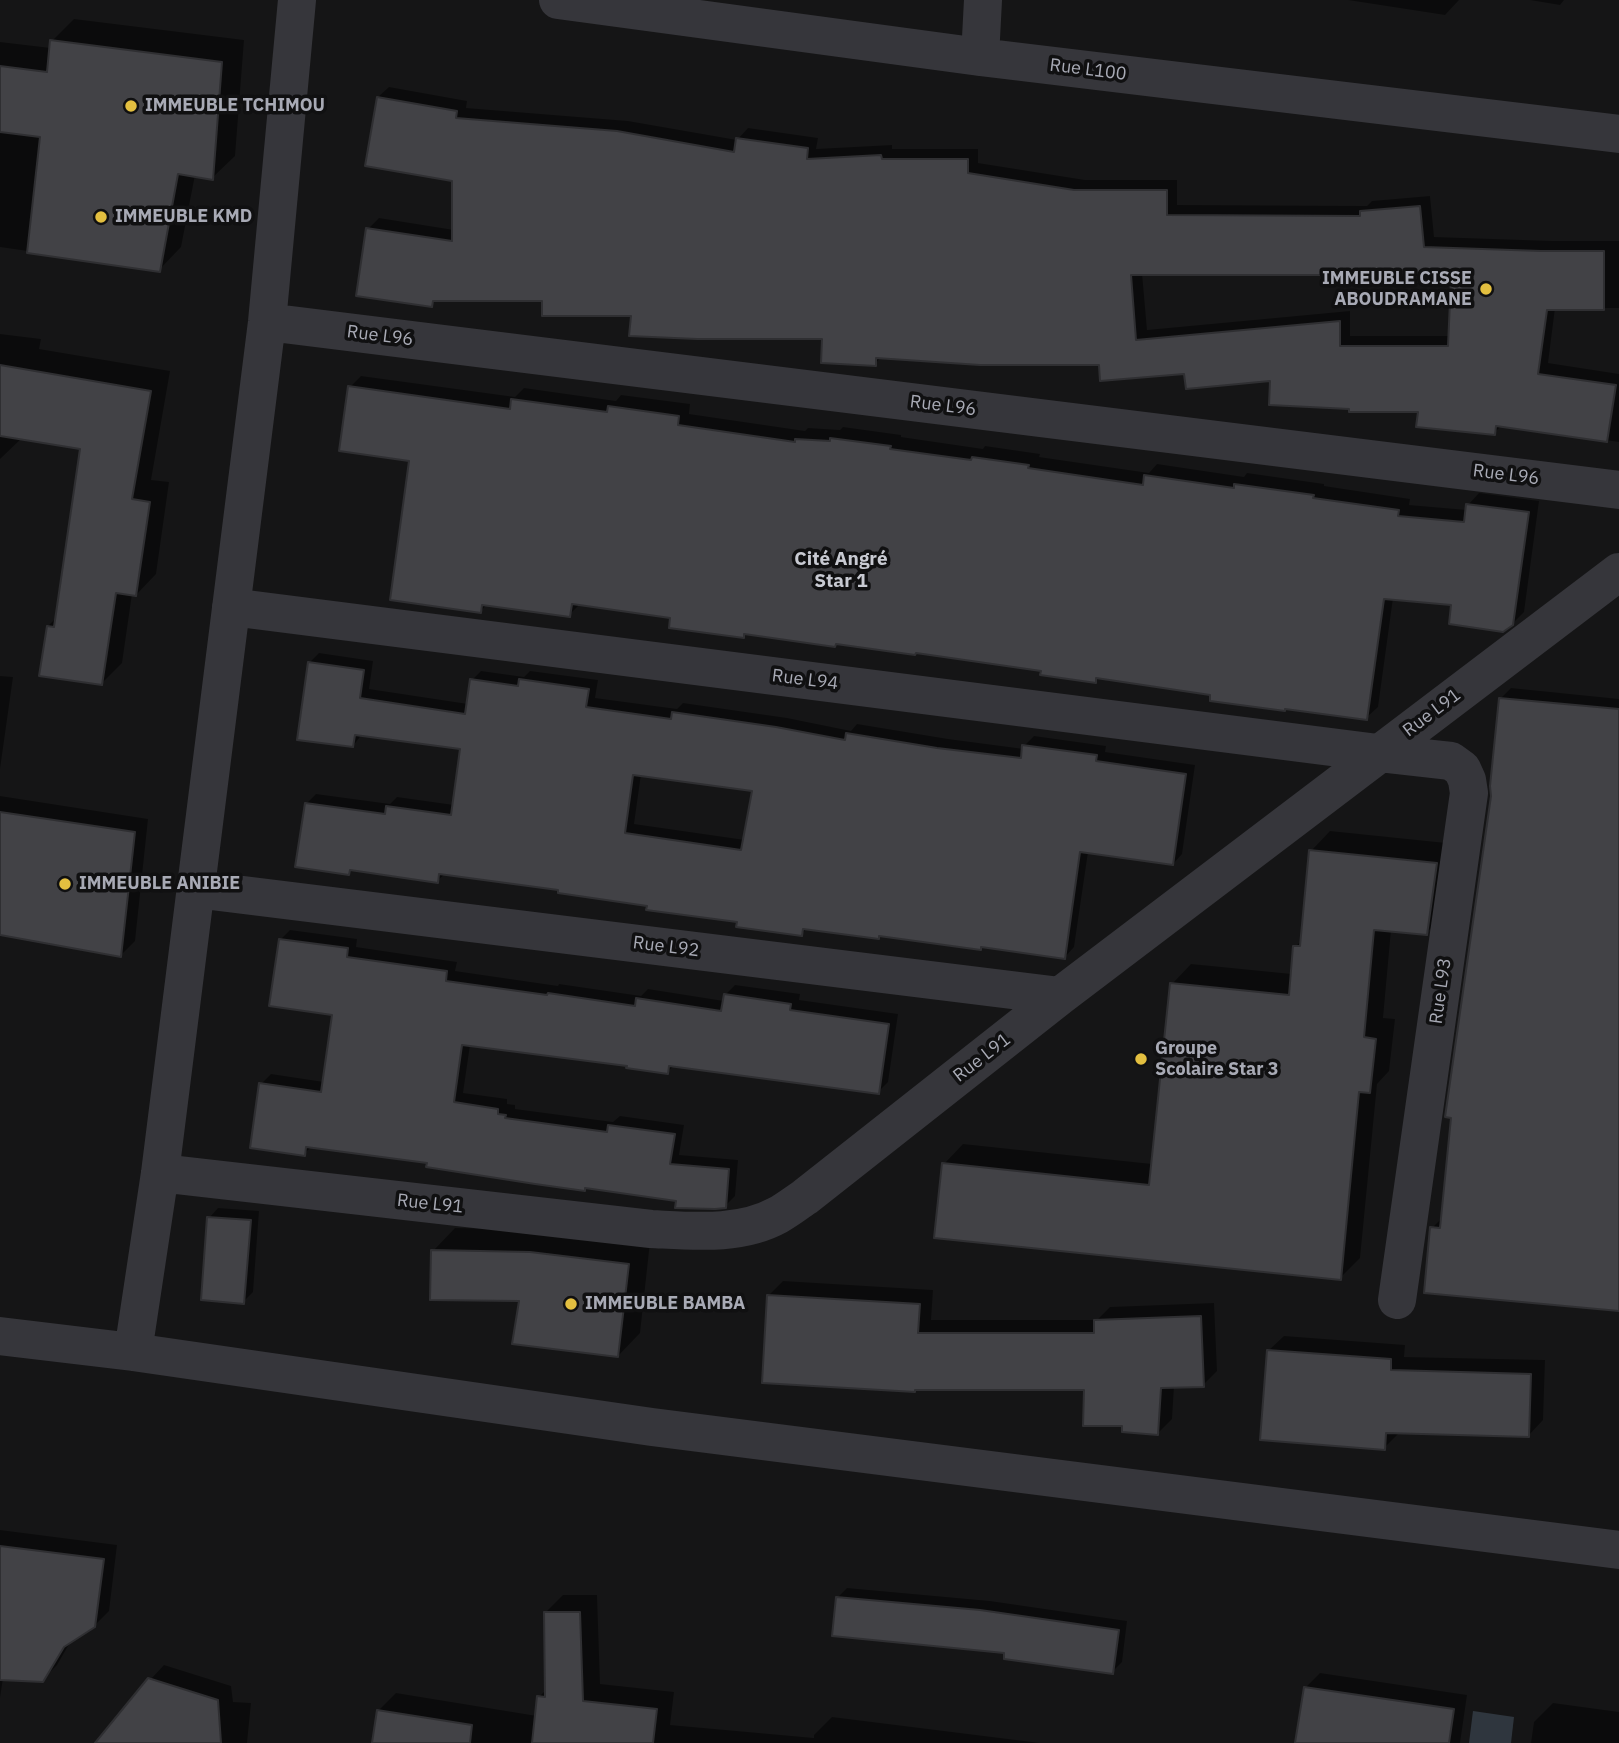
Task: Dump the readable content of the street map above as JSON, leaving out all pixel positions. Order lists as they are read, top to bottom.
{
  "streets": {
    "street": [
      "Rue L100",
      "Rue L96",
      "Rue L94",
      "Rue L91",
      "Rue L92",
      "Rue L93"
    ]
  },
  "crossings": [
    ["Rue L94", "Rue L91"],
    ["Rue L94", "Rue L93"],
    ["Rue L91", "Rue L92"],
    ["Rue L91", "Rue L93"]
  ],
  "districts": ["Cité Angré Star 1"],
  "places": [
    "IMMEUBLE TCHIMOU",
    "IMMEUBLE KMD",
    "IMMEUBLE CISSE ABOUDRAMANE",
    "IMMEUBLE ANIBIE",
    "Groupe Scolaire Star 3",
    "IMMEUBLE BAMBA"
  ]
}
